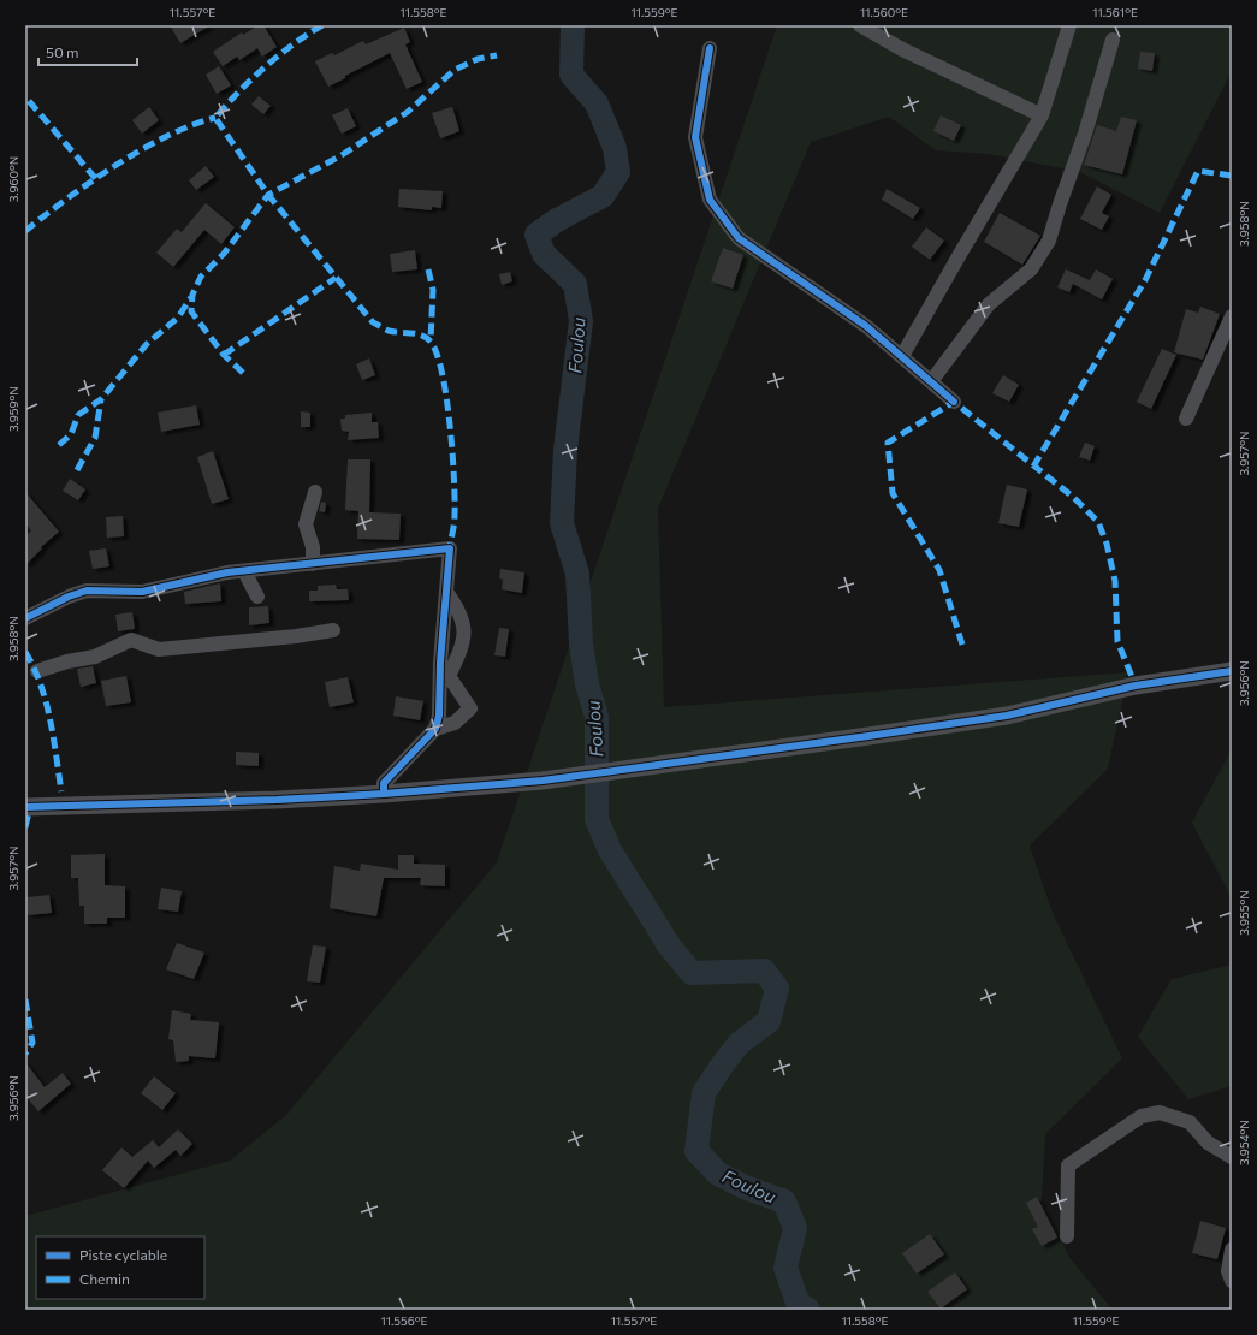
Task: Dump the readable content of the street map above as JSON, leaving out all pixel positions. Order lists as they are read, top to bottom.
{
  "water": ["Foulou"],
  "legend": ["Piste cyclable", "Chemin"],
  "scale_bar": "50 m",
  "coordinates": [
    "11.557°E",
    "11.558°E",
    "11.559°E",
    "11.560°E",
    "11.561°E",
    "3.960°N",
    "3.958°N",
    "3.959°N",
    "3.957°N",
    "3.956°N",
    "3.955°N",
    "3.954°N",
    "11.556°E"
  ]
}
